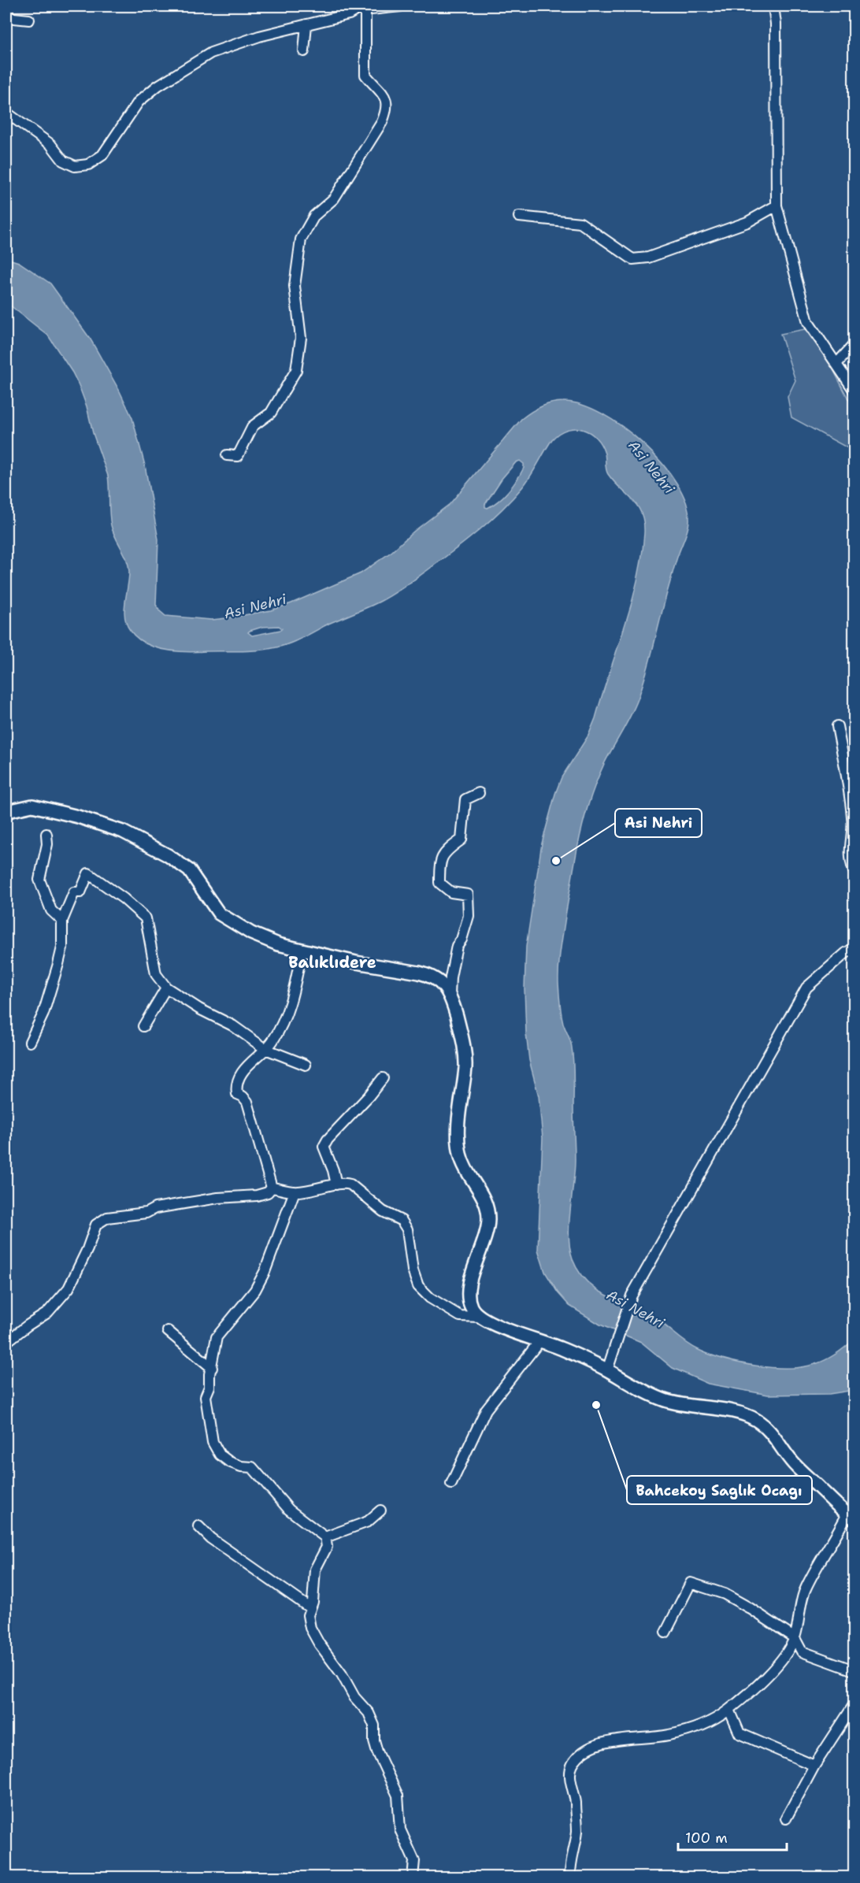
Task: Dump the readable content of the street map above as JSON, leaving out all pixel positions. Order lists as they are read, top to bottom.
{
  "districts": ["Balıklıdere"],
  "water": ["Asi Nehri"],
  "places": ["Asi Nehri", "Bahcekoy Saglık Ocagı"],
  "scale_bar": "100 m"
}
